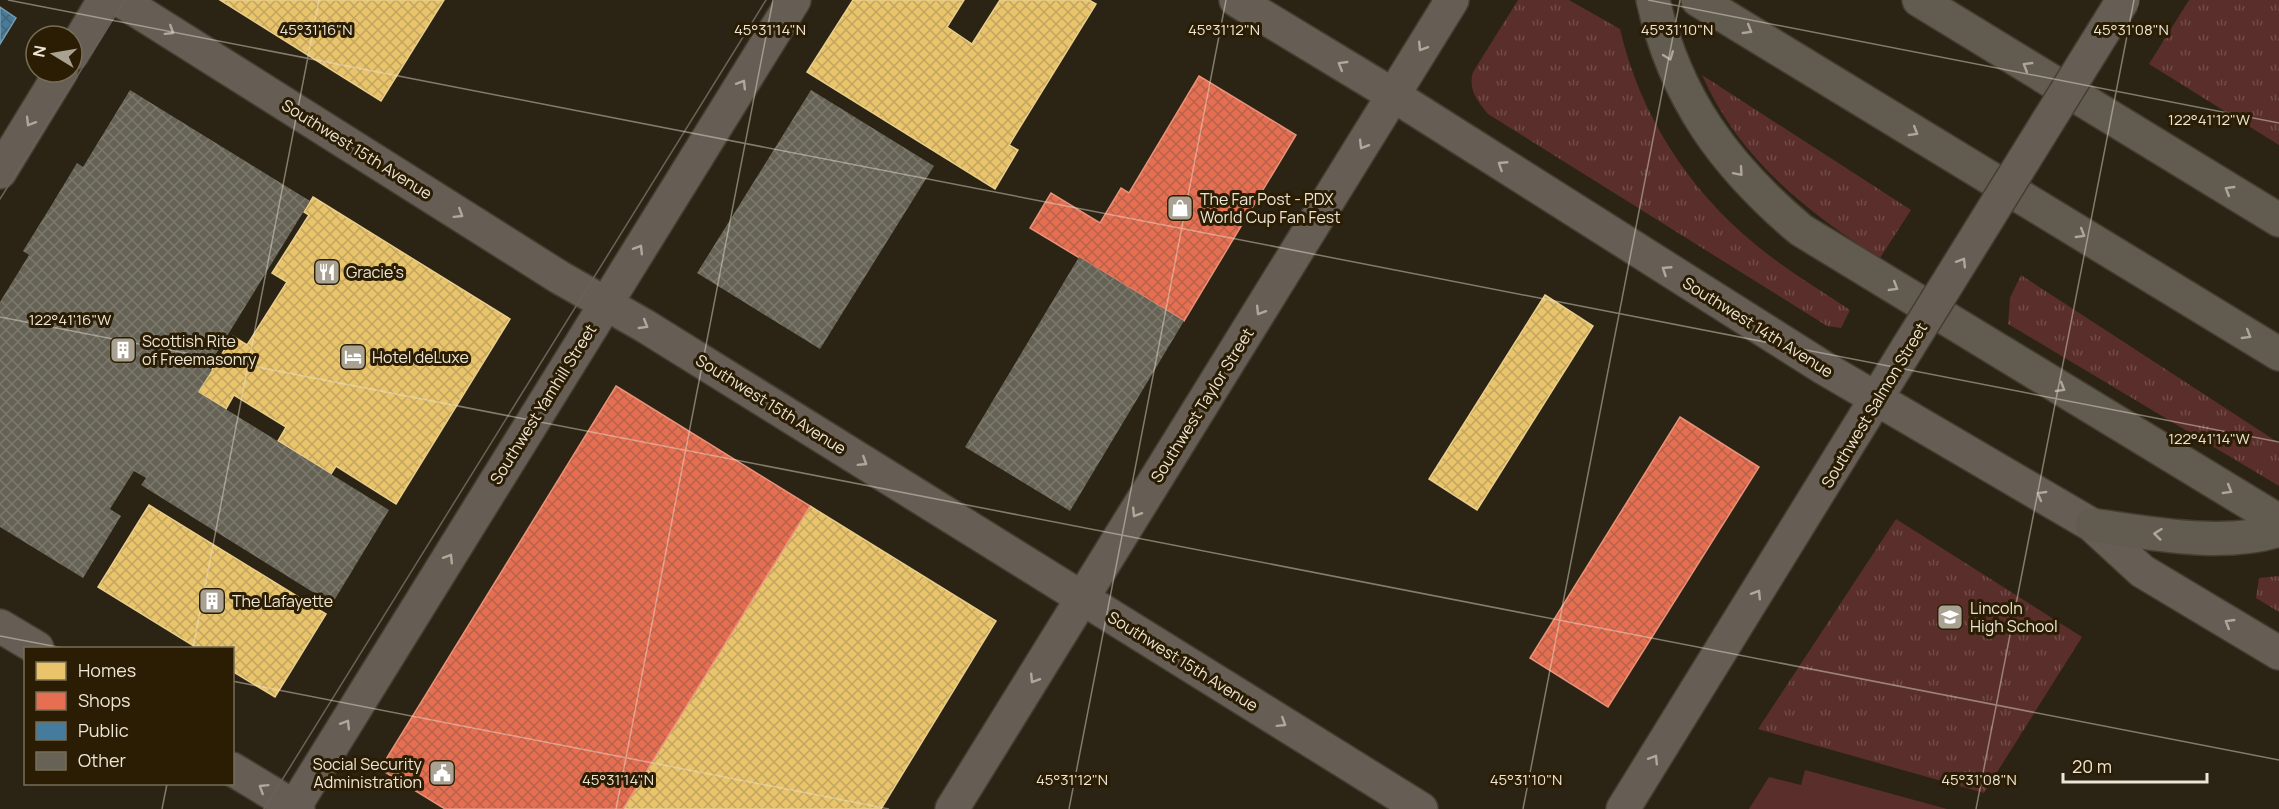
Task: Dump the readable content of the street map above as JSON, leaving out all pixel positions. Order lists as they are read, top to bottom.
{
  "streets": {
    "street": [
      "Southwest 15th Avenue",
      "Southwest 14th Avenue",
      "Southwest Yamhill Street",
      "Southwest Taylor Street",
      "Southwest Salmon Street"
    ]
  },
  "crossings": [
    ["Southwest 15th Avenue", "Southwest Yamhill Street"],
    ["Southwest 15th Avenue", "Southwest Taylor Street"],
    ["Southwest 14th Avenue", "Southwest Taylor Street"],
    ["Southwest 14th Avenue", "Southwest Salmon Street"]
  ],
  "one_way": [
    "Southwest 15th Avenue",
    "Southwest 14th Avenue",
    "Southwest Yamhill Street",
    "Southwest Taylor Street",
    "Southwest Salmon Street"
  ],
  "places": {
    "shop": ["The Far Post - PDX World Cup Fan Fest"],
    "restaurant": ["Gracie's"],
    "building": ["Scottish Rite of Freemasonry", "The Lafayette"],
    "hotel": ["Hotel deLuxe"],
    "school or university": ["Lincoln High School"],
    "public building": ["Social Security Administration"]
  },
  "legend": [
    "Homes",
    "Shops",
    "Public",
    "Other"
  ],
  "scale_bar": "20 m",
  "north": "left",
  "coordinates": [
    "45°31'16\"N",
    "45°31'14\"N",
    "45°31'12\"N",
    "45°31'10\"N",
    "45°31'08\"N",
    "122°41'12\"W",
    "122°41'16\"W",
    "122°41'14\"W"
  ]
}
